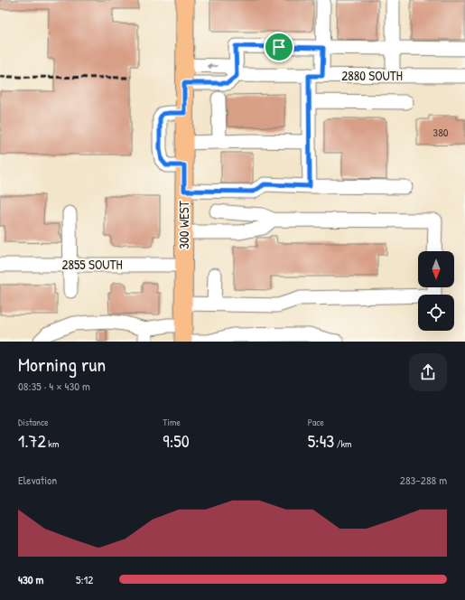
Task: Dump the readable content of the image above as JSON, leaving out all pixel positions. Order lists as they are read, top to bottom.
{
  "streets": {
    "main road": ["300 WEST"],
    "street": ["2880 SOUTH", "2855 SOUTH"]
  },
  "crossings": [
    ["2880 SOUTH", "300 WEST"],
    ["300 WEST", "2855 SOUTH"]
  ],
  "house_numbers": ["380"],
  "north": "bottom",
  "page": {
    "heading": ["Morning run", "08:35 · 4 × 430 m"],
    "stats": [
      ["Distance", "1.72 km"],
      ["Time", "9:50"],
      ["Pace", "5:43 /km"]
    ],
    "chart": ["Elevation", "283–288 m"],
    "list": [
      {
        "name": "430 m",
        "note": "5:12"
      }
    ]
  }
}
